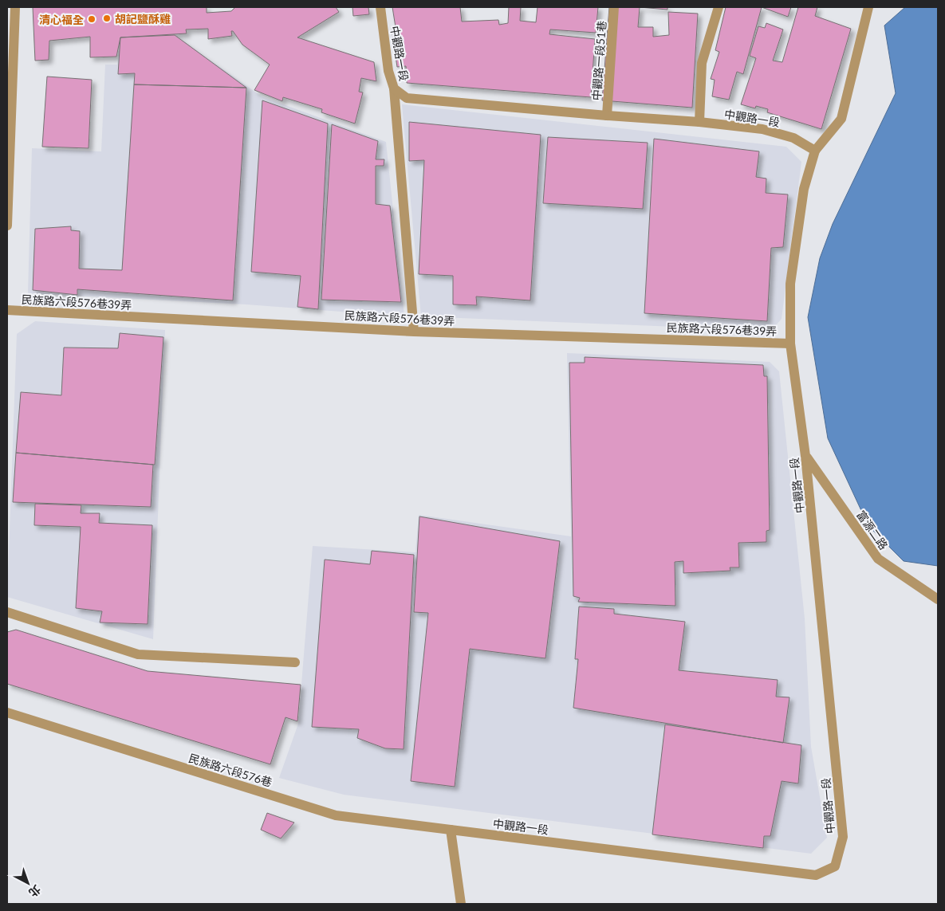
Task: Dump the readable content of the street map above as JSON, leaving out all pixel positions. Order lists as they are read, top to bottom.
{
  "streets": {
    "street": [
      "中觀路一段",
      "中觀路一段51巷",
      "民族路六段576巷39弄",
      "富源二路",
      "民族路六段576巷"
    ]
  },
  "crossings": [
    ["中觀路一段", "中觀路一段51巷"],
    ["中觀路一段", "民族路六段576巷39弄"],
    ["中觀路一段", "富源二路"],
    ["中觀路一段", "民族路六段576巷"]
  ],
  "places": ["胡記鹽酥雞", "清心福全"],
  "north": "bottom right"
}
